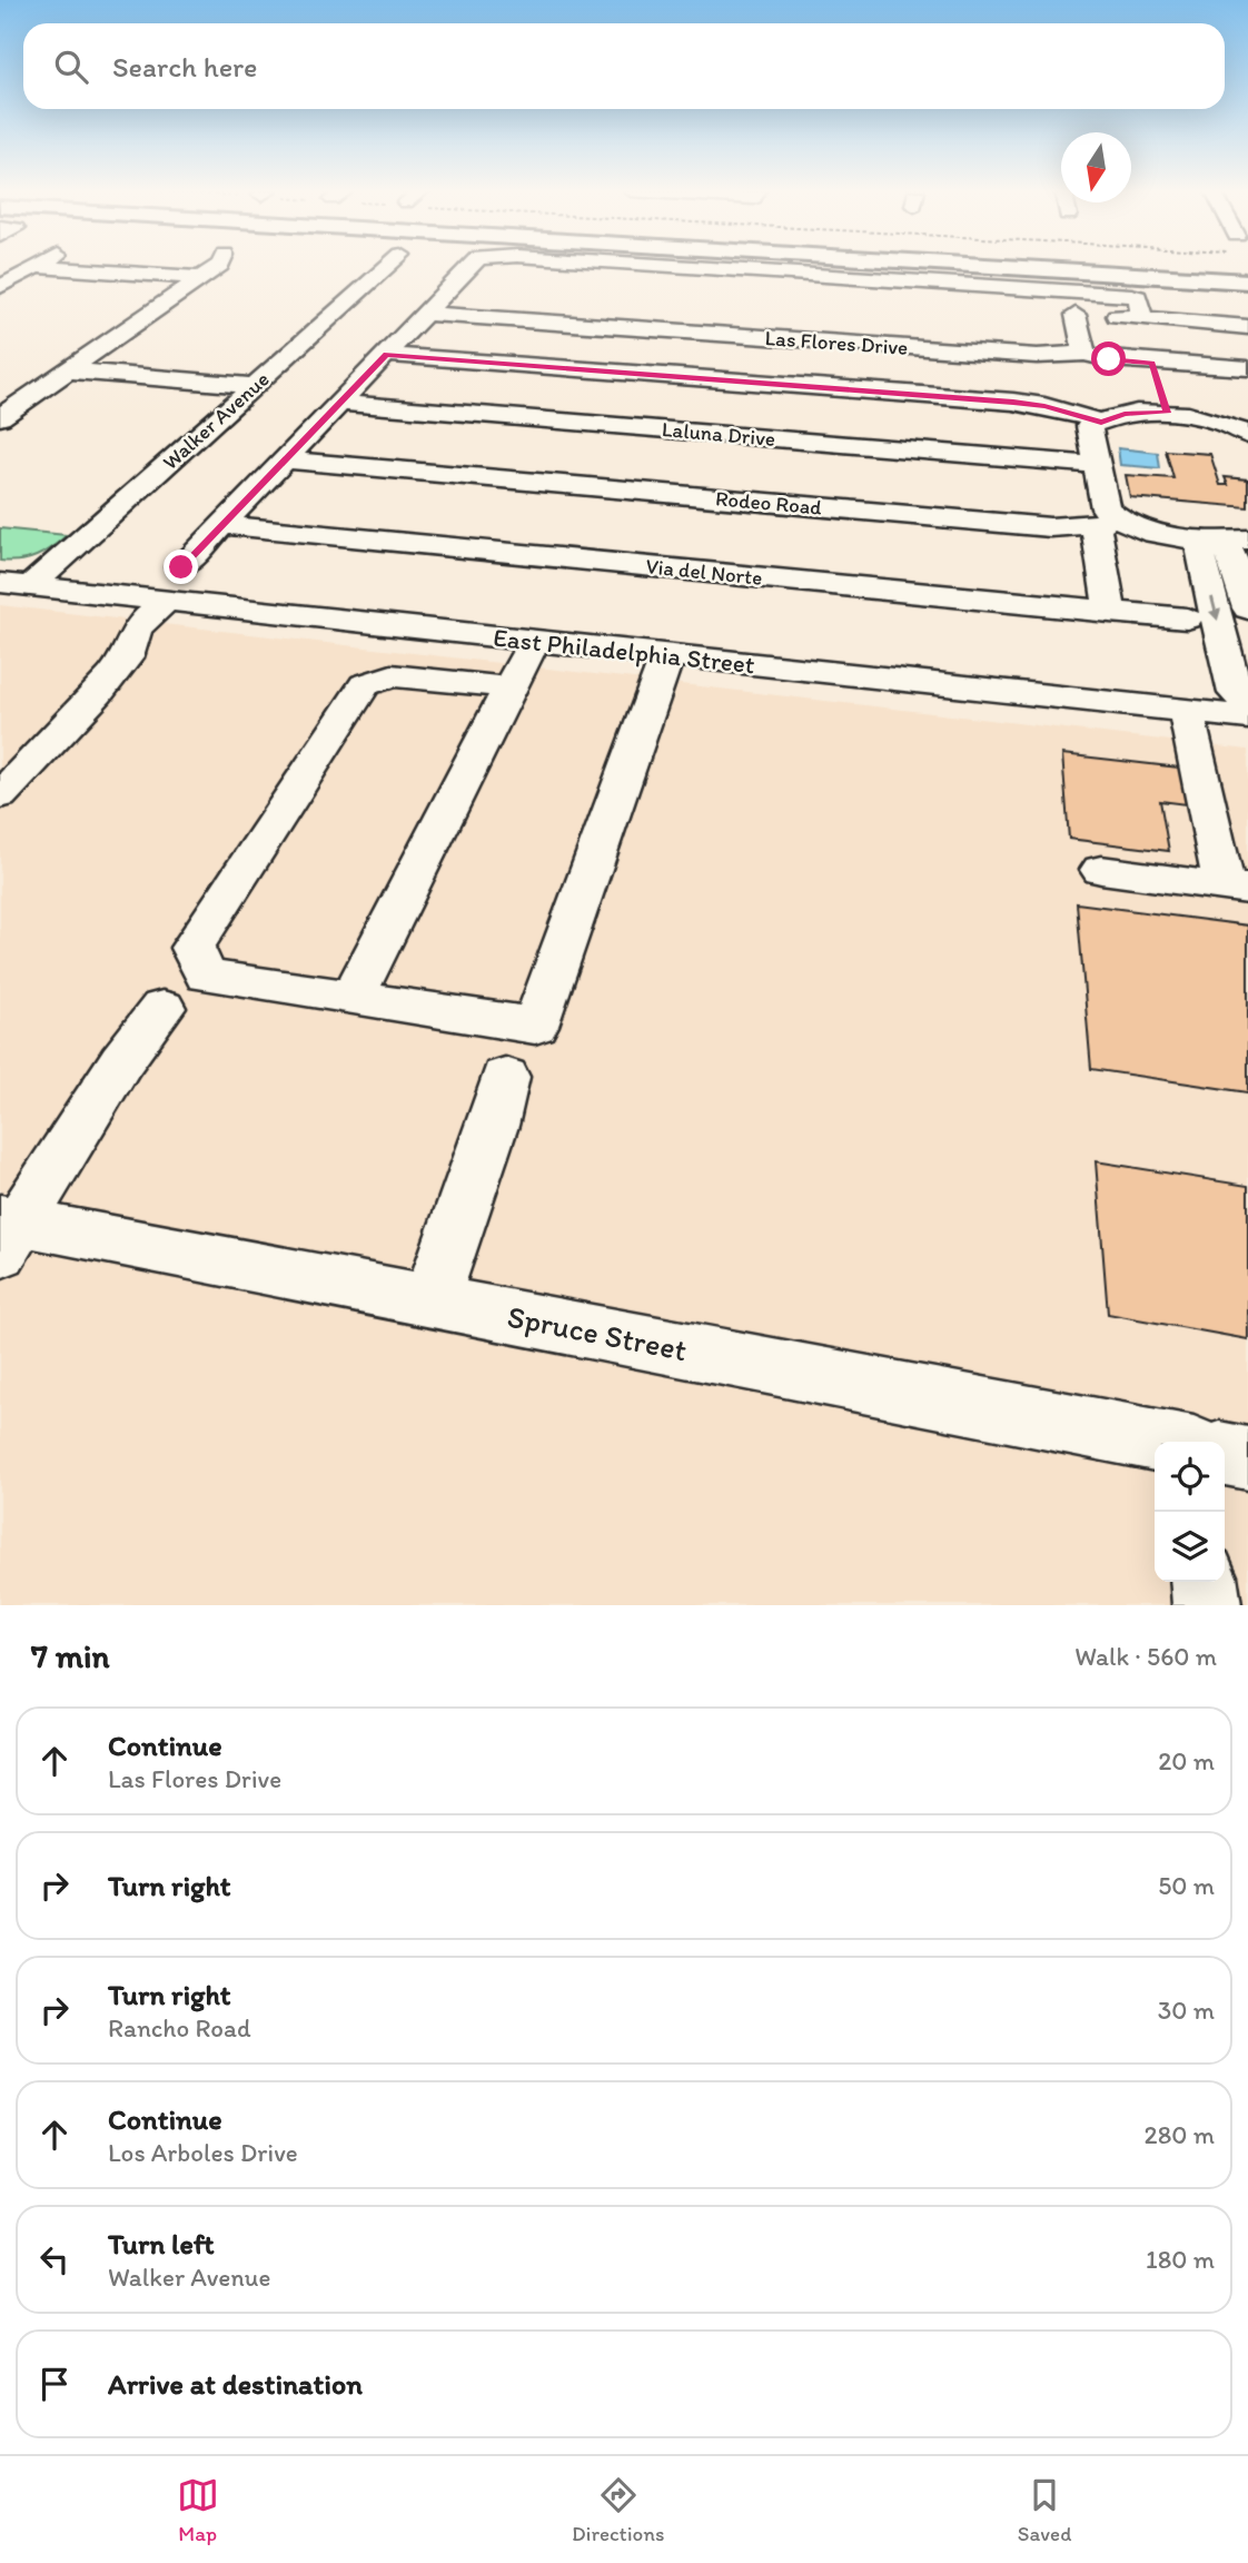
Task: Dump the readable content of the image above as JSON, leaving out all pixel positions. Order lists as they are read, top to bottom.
{
  "streets": {
    "street": [
      "Las Flores Drive",
      "Walker Avenue",
      "Laluna Drive",
      "Rodeo Road",
      "Via del Norte",
      "East Philadelphia Street",
      "Spruce Street"
    ]
  },
  "crossings": [
    ["Walker Avenue", "East Philadelphia Street"]
  ],
  "north": "bottom",
  "page": {
    "search": "Search here",
    "heading": ["7 min", "Walk · 560 m"],
    "list": [
      ["Continue", "Las Flores Drive", "20 m"],
      ["Turn right", "50 m"],
      ["Turn right", "Rancho Road", "30 m"],
      ["Continue", "Los Arboles Drive", "280 m"],
      ["Turn left", "Walker Avenue", "180 m"],
      "Arrive at destination"
    ],
    "nav": ["Map", "Directions", "Saved"]
  }
}
